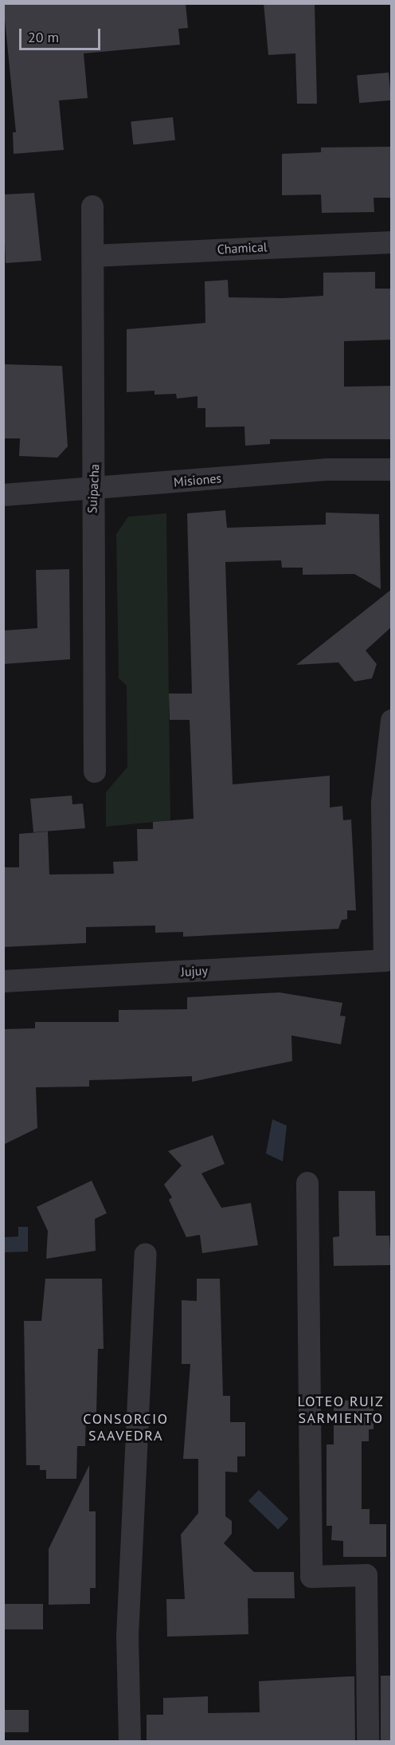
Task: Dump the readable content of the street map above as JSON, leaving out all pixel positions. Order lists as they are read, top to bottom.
{
  "streets": {
    "street": [
      "Chamical",
      "Misiones",
      "Suipacha",
      "Jujuy"
    ]
  },
  "crossings": [
    ["Chamical", "Suipacha"],
    ["Misiones", "Suipacha"]
  ],
  "districts": ["LOTEO RUIZ SARMIENTO", "CONSORCIO SAAVEDRA"],
  "scale_bar": "20 m"
}
